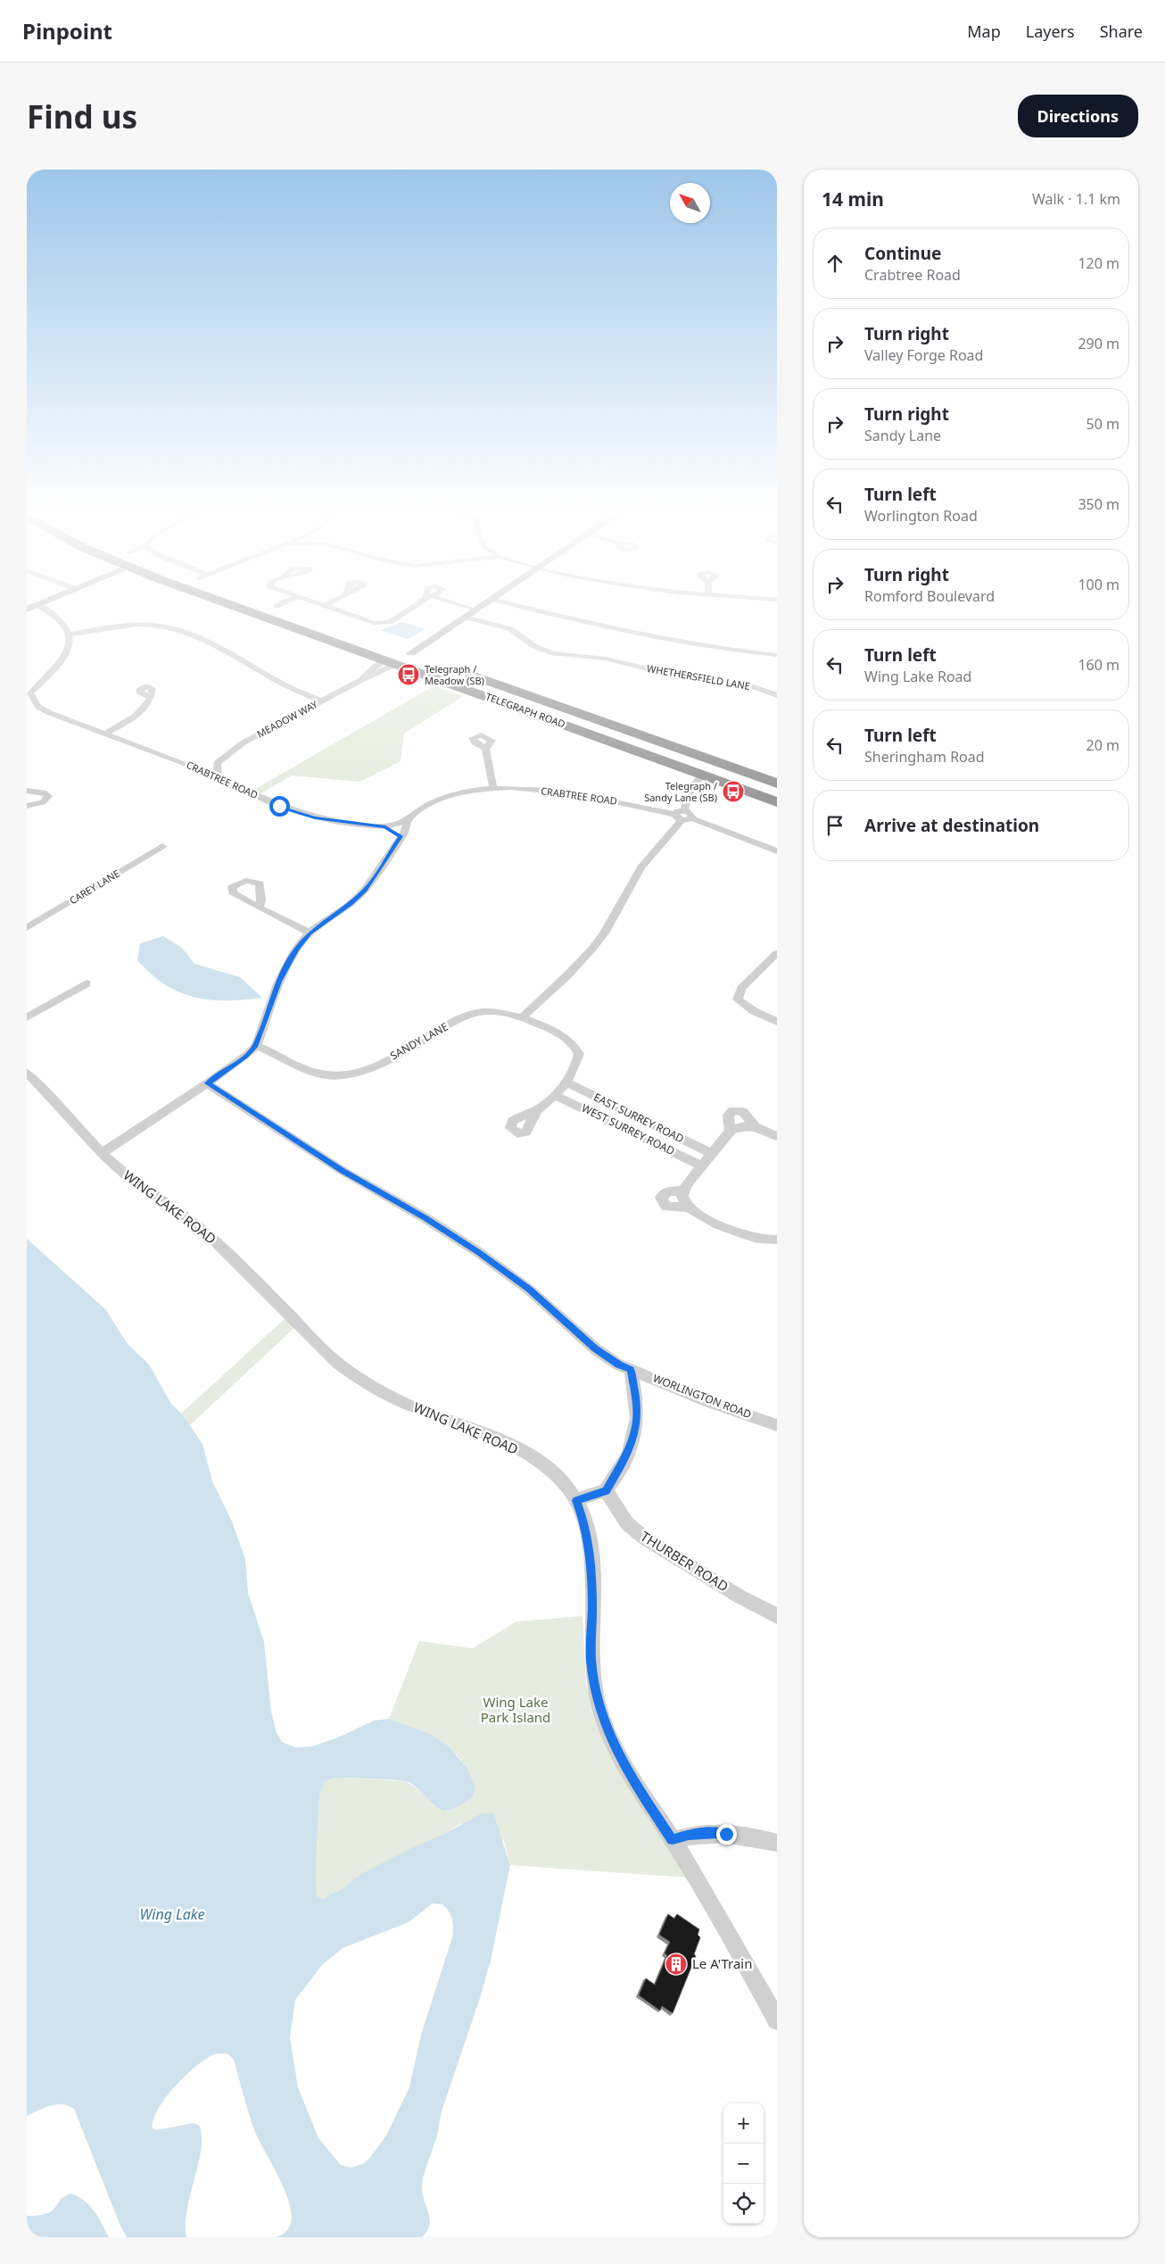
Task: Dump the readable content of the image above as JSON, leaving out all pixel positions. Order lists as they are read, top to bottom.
{
  "streets": {
    "highway": ["TELEGRAPH ROAD"],
    "street": [
      "WHETHERSFIELD LANE",
      "MEADOW WAY",
      "CRABTREE ROAD",
      "CAREY LANE",
      "SANDY LANE",
      "EAST SURREY ROAD",
      "WEST SURREY ROAD",
      "WING LAKE ROAD",
      "WORLINGTON ROAD",
      "THURBER ROAD"
    ]
  },
  "crossings": [
    ["TELEGRAPH ROAD", "MEADOW WAY"],
    ["MEADOW WAY", "CRABTREE ROAD"],
    ["EAST SURREY ROAD", "WEST SURREY ROAD"]
  ],
  "water": ["Wing Lake"],
  "parks": ["Wing Lake Park Island"],
  "places": {
    "bus stop": ["Telegraph / Meadow (SB)", "Telegraph / Sandy Lane (SB)"],
    "building": ["Le A'Train"]
  },
  "north": "top left",
  "page": {
    "header": "Pinpoint",
    "nav": ["Map", "Layers", "Share"],
    "buttons": "Directions",
    "title": "Find us",
    "heading": ["14 min", "Walk · 1.1 km"],
    "list": [
      ["Continue", "Crabtree Road", "120 m"],
      ["Turn right", "Valley Forge Road", "290 m"],
      ["Turn right", "Sandy Lane", "50 m"],
      ["Turn left", "Worlington Road", "350 m"],
      ["Turn right", "Romford Boulevard", "100 m"],
      ["Turn left", "Wing Lake Road", "160 m"],
      ["Turn left", "Sheringham Road", "20 m"],
      "Arrive at destination"
    ],
    "map_buttons": ["+", "−"]
  }
}
